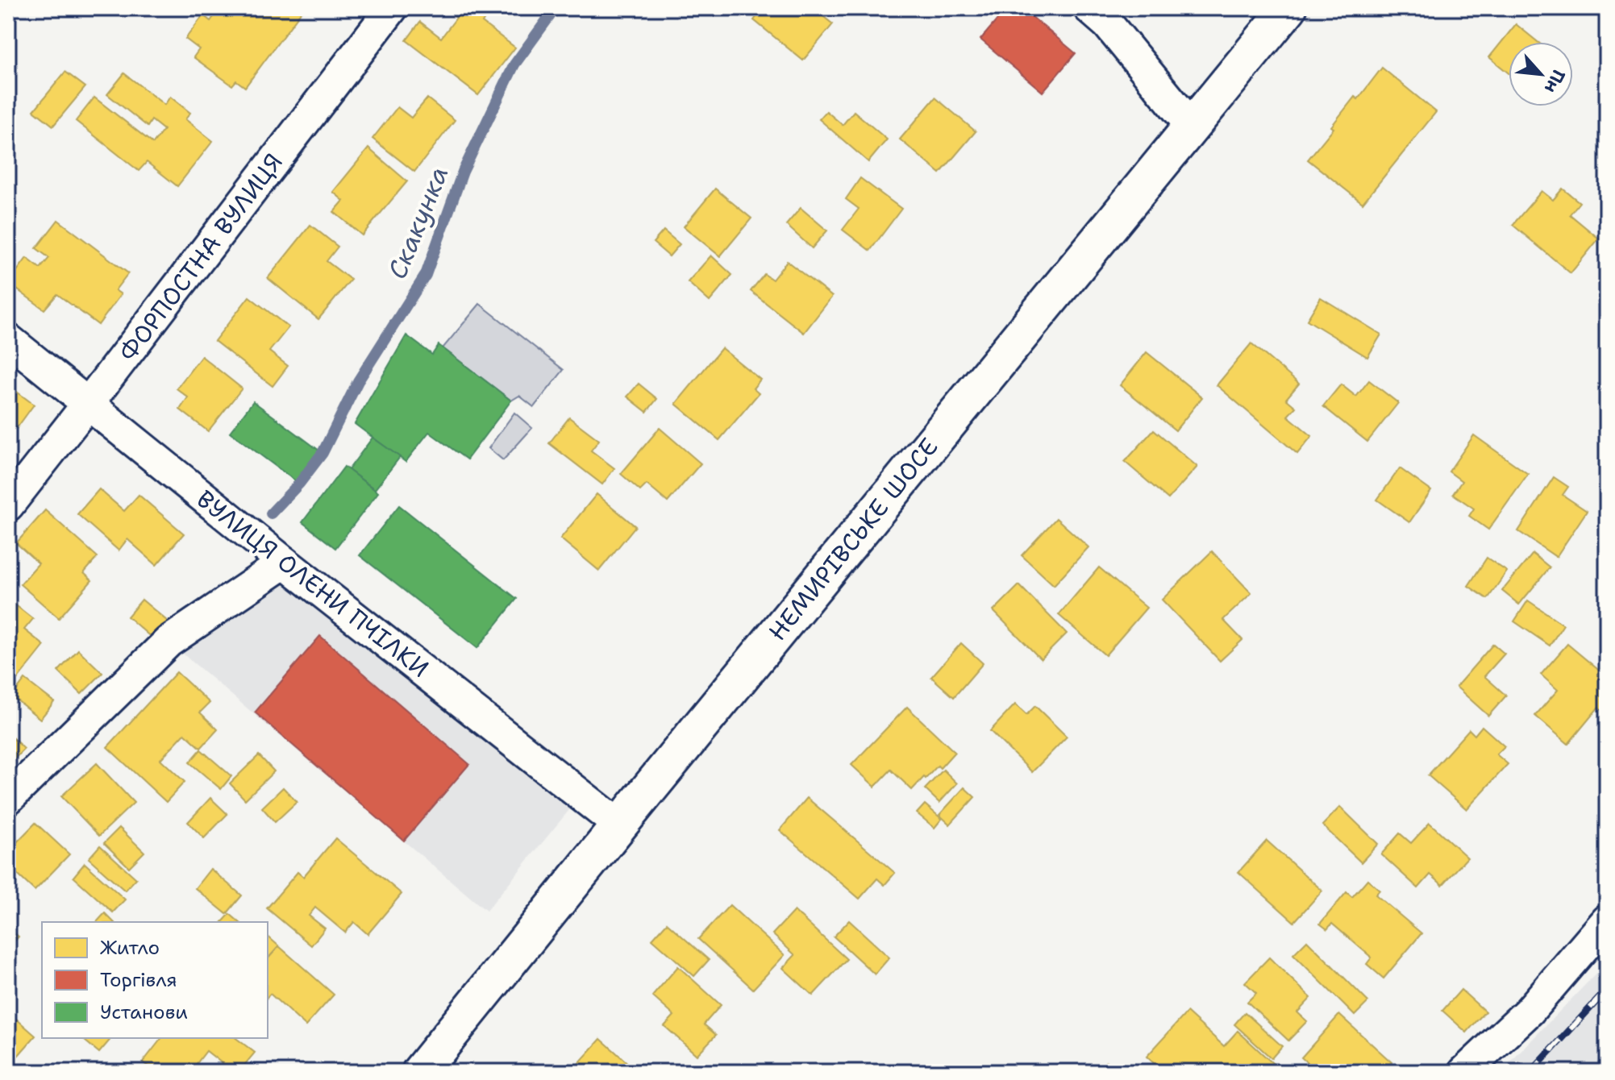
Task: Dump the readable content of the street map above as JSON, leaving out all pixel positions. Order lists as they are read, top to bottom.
{
  "streets": {
    "main road": ["НЕМИРІВСЬКЕ ШОСЕ"],
    "street": ["ФОРПОСТНА ВУЛИЦЯ", "ВУЛИЦЯ ОЛЕНИ ПЧІЛКИ"]
  },
  "crossings": [
    ["ФОРПОСТНА ВУЛИЦЯ", "ВУЛИЦЯ ОЛЕНИ ПЧІЛКИ"],
    ["НЕМИРІВСЬКЕ ШОСЕ", "ВУЛИЦЯ ОЛЕНИ ПЧІЛКИ"]
  ],
  "water": ["Скакунка"],
  "legend": ["Житло", "Торгівля", "Установи"],
  "north": "bottom right"
}
